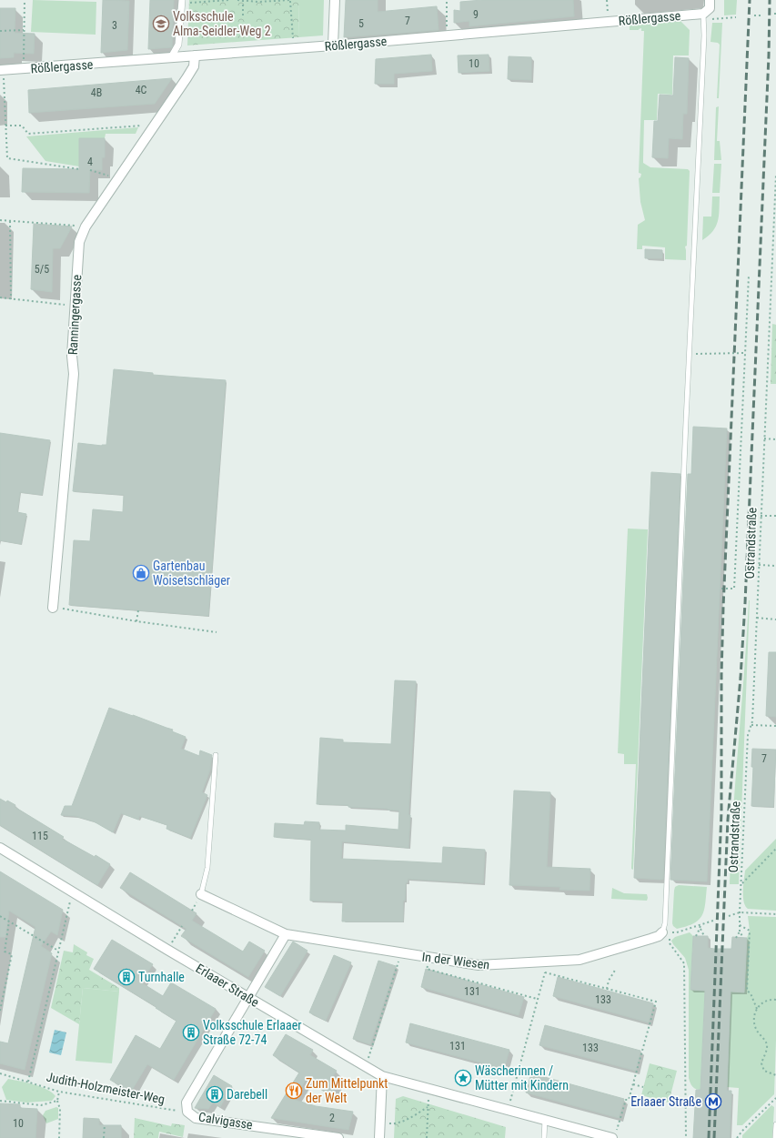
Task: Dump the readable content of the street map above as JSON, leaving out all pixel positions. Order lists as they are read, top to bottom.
{
  "streets": {
    "street": [
      "Rößlergasse",
      "Ranningergasse",
      "In der Wiesen",
      "Erlaaer Straße",
      "Calvigasse"
    ],
    "path": ["Ostrandstraße", "Judith-Holzmeister-Weg"]
  },
  "crossings": [
    ["Rößlergasse", "Ranningergasse"],
    ["In der Wiesen", "Calvigasse"],
    ["Erlaaer Straße", "Calvigasse"],
    ["Judith-Holzmeister-Weg", "Calvigasse"]
  ],
  "places": {
    "school or university": ["Volksschule Alma-Seidler-Weg 2"],
    "shop": ["Gartenbau Woisetschläger"],
    "building": ["Turnhalle", "Volksschule Erlaaer Straße 72-74", "Darebell"],
    "place": ["Wäscherinnen / Mütter mit Kindern"],
    "restaurant": ["Zum Mittelpunkt der Welt"],
    "metro station": ["Erlaaer Straße"]
  },
  "house_numbers": [
    "9",
    "7",
    "5",
    "3",
    "10",
    "4C",
    "4B",
    "4",
    "5/5",
    "7",
    "115",
    "131",
    "133",
    "131",
    "133",
    "2",
    "10"
  ]
}
